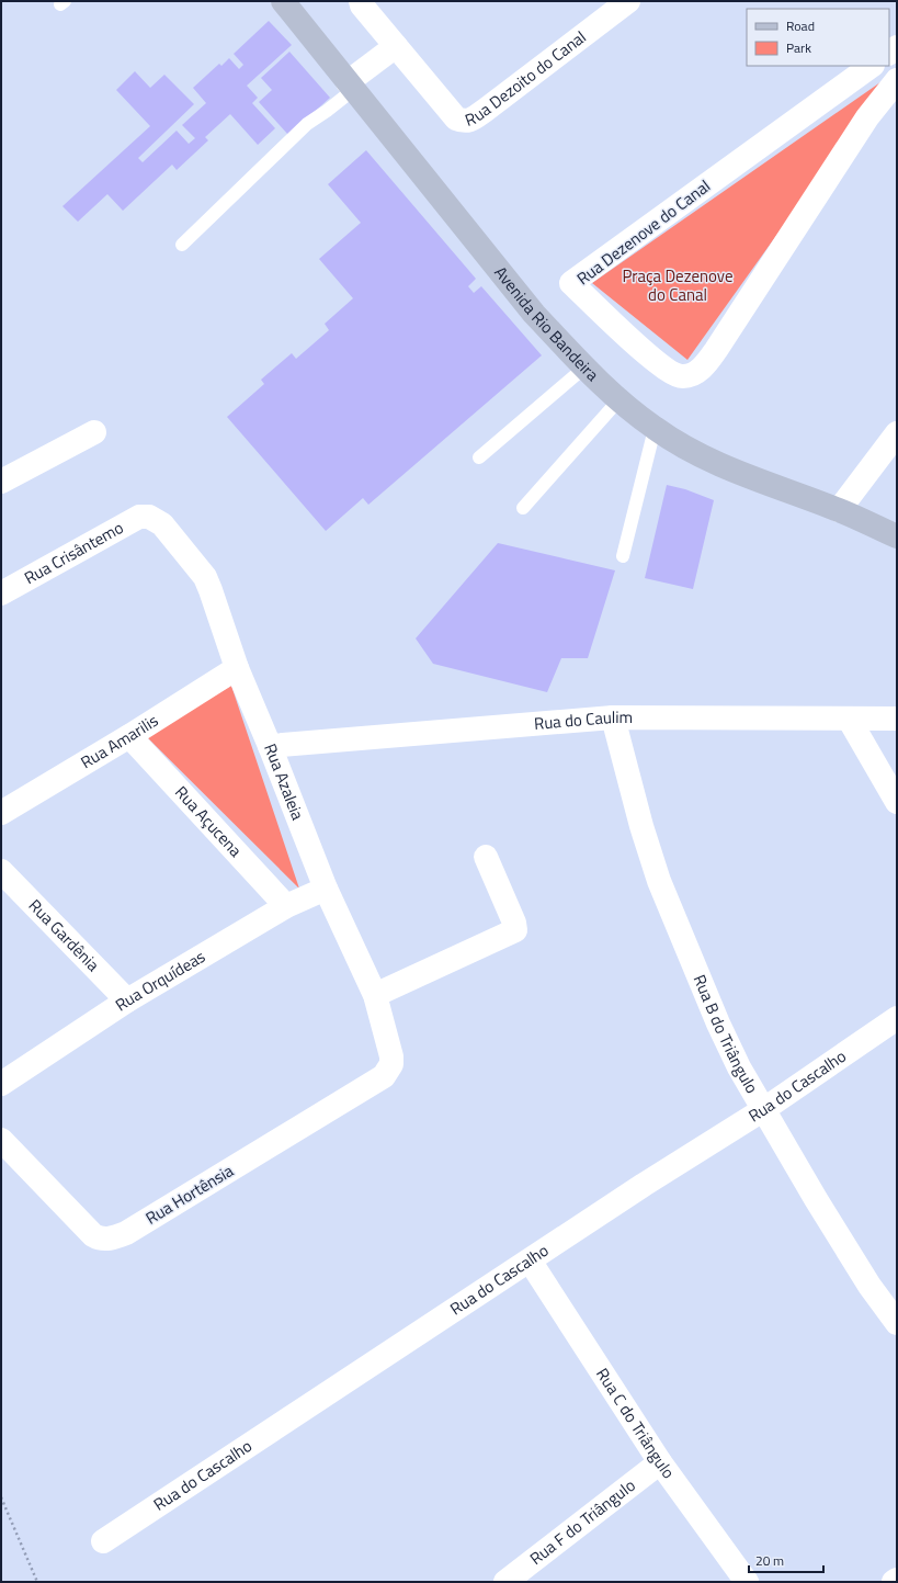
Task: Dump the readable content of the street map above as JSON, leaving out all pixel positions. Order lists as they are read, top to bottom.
{
  "streets": {
    "street": [
      "Rua Dezoito do Canal",
      "Rua Dezenove do Canal",
      "Avenida Rio Bandeira",
      "Rua Crisântemo",
      "Rua do Caulim",
      "Rua Amarilis",
      "Rua Azaleia",
      "Rua Açucena",
      "Rua Gardênia",
      "Rua Orquídeas",
      "Rua B do Triângulo",
      "Rua do Cascalho",
      "Rua Hortênsia",
      "Rua C do Triângulo",
      "Rua F do Triângulo"
    ]
  },
  "crossings": [
    ["Rua Crisântemo", "Rua Azaleia"],
    ["Rua do Caulim", "Rua Azaleia"],
    ["Rua do Caulim", "Rua B do Triângulo"],
    ["Rua Amarilis", "Rua Azaleia"],
    ["Rua Amarilis", "Rua Açucena"],
    ["Rua Azaleia", "Rua Orquídeas"],
    ["Rua Azaleia", "Rua Hortênsia"],
    ["Rua Açucena", "Rua Orquídeas"],
    ["Rua Gardênia", "Rua Orquídeas"],
    ["Rua B do Triângulo", "Rua do Cascalho"],
    ["Rua do Cascalho", "Rua C do Triângulo"],
    ["Rua C do Triângulo", "Rua F do Triângulo"]
  ],
  "parks": ["Praça Dezenove do Canal"],
  "legend": ["Road", "Park"],
  "scale_bar": "20 m"
}
